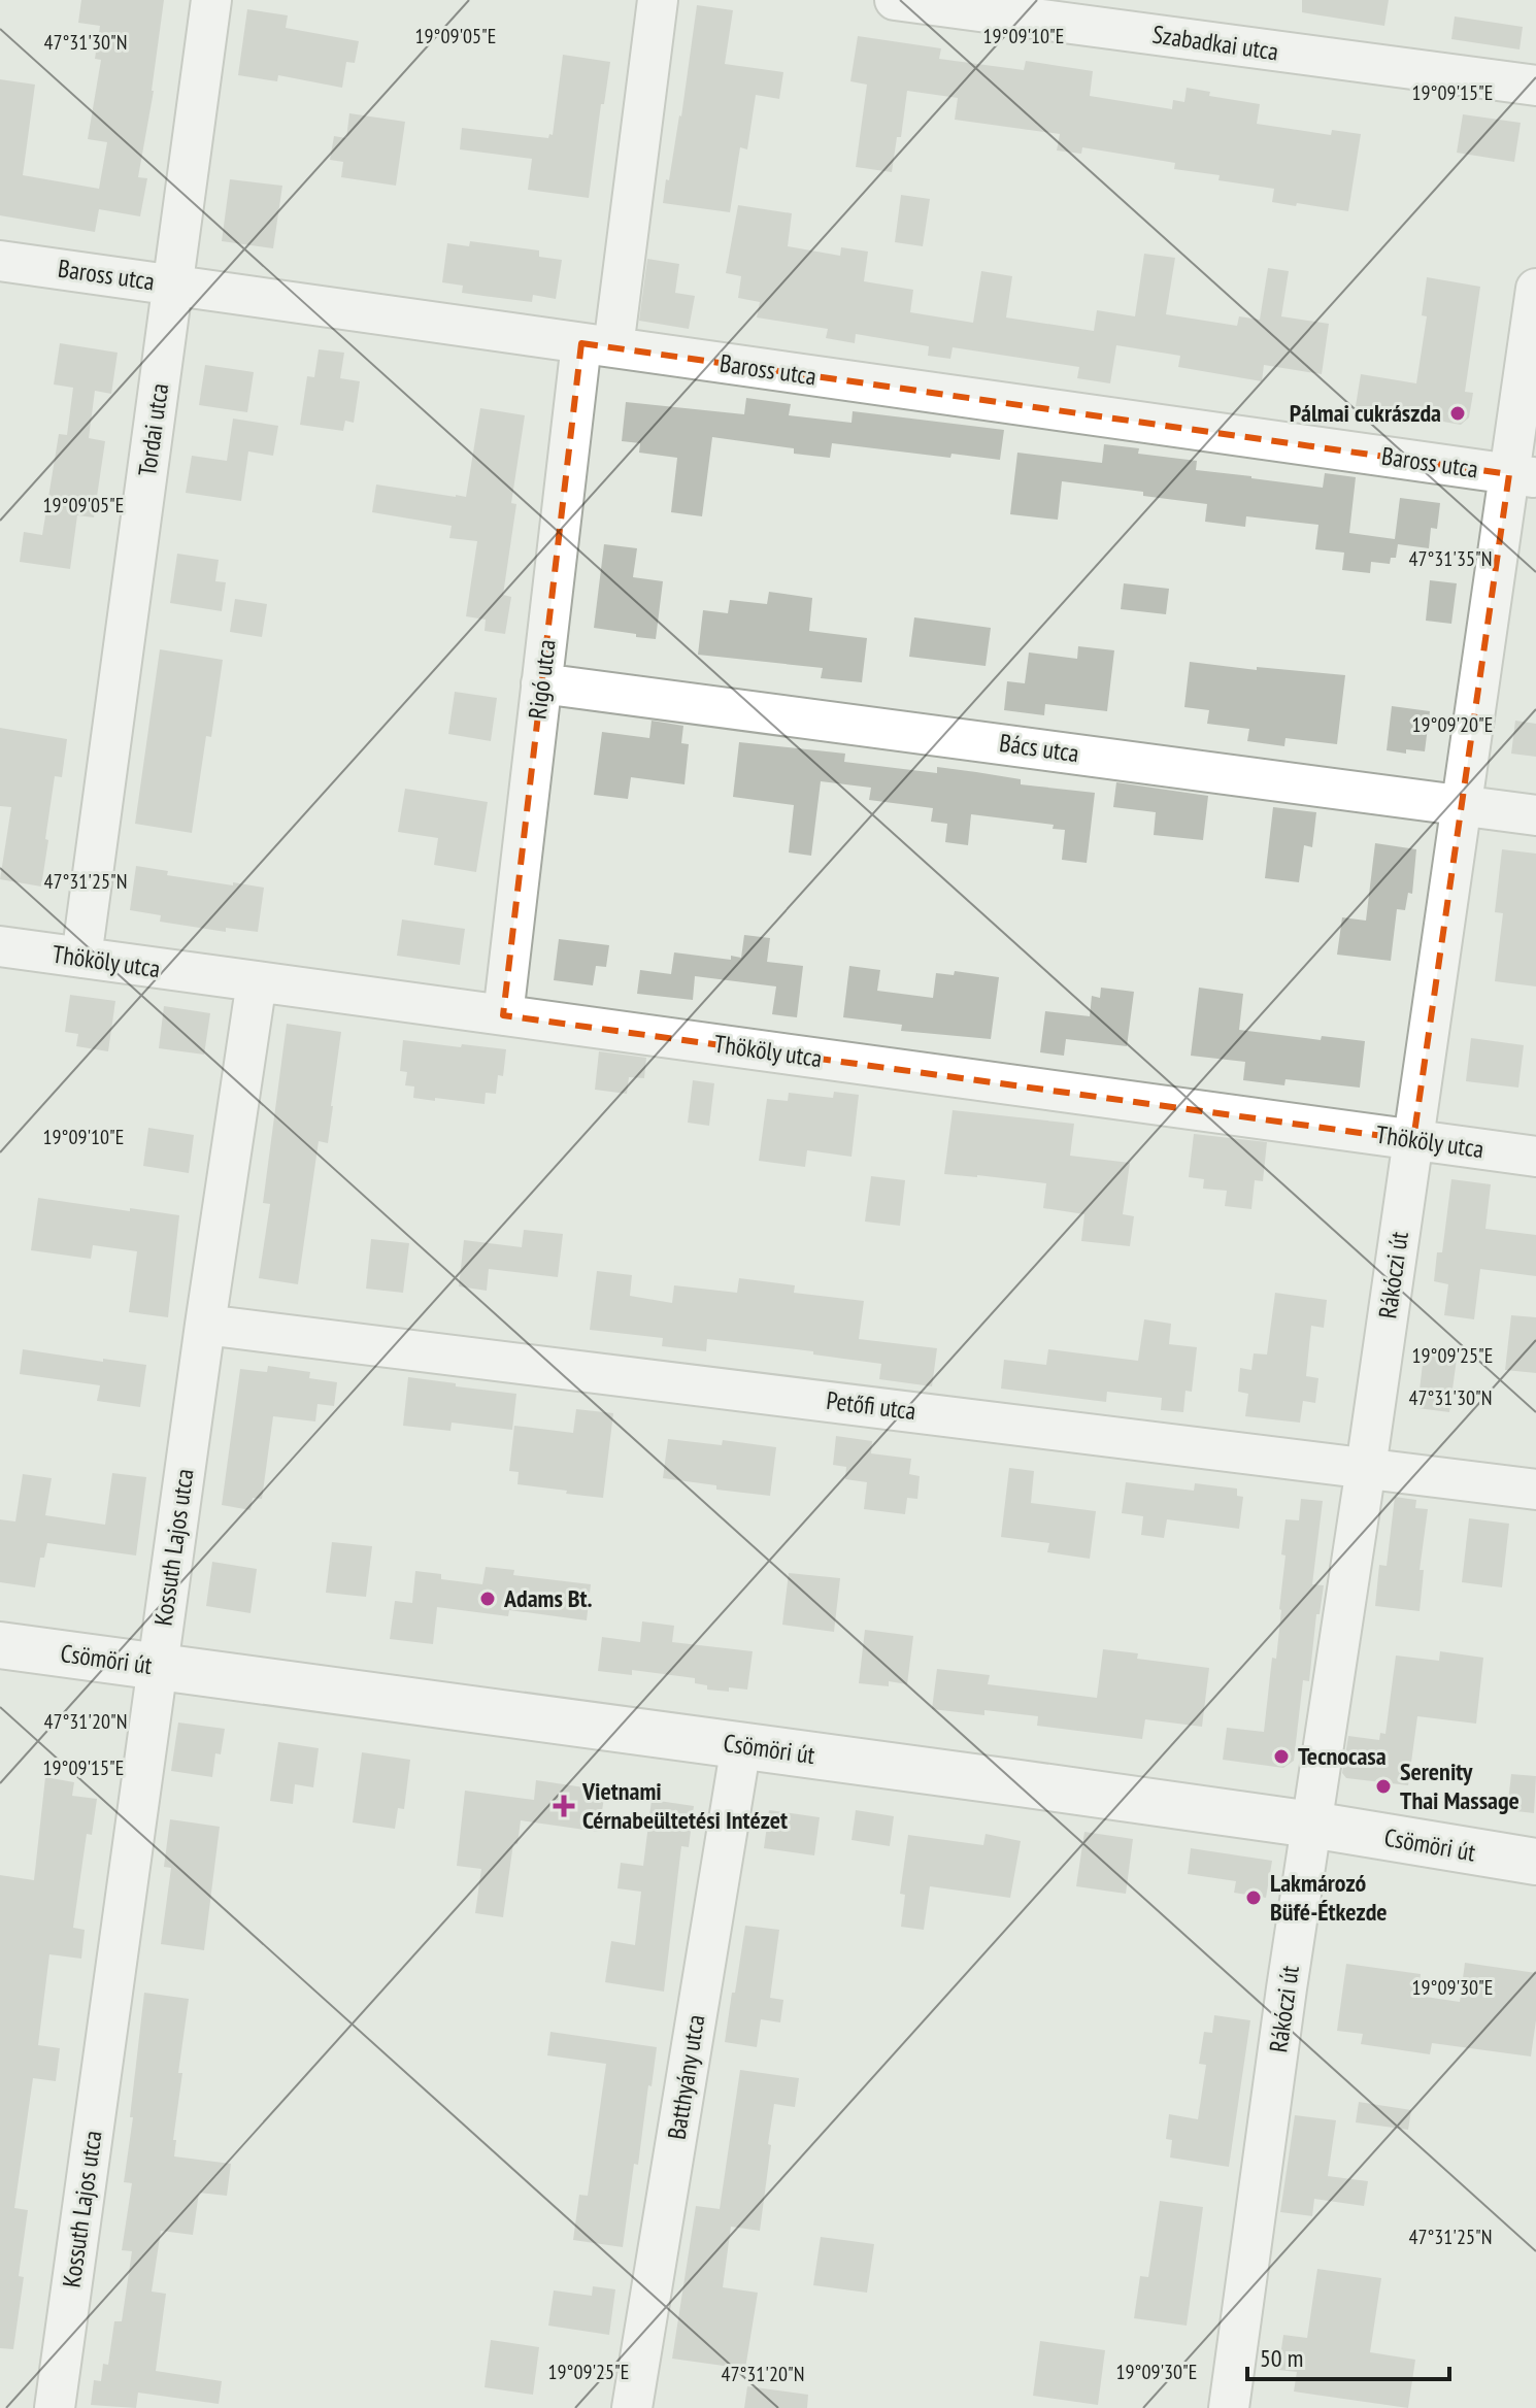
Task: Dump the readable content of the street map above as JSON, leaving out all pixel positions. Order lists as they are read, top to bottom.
{
  "streets": {
    "main road": ["Csömöri út"],
    "street": [
      "Szabadkai utca",
      "Baross utca",
      "Tordai utca",
      "Rigó utca",
      "Bács utca",
      "Thököly utca",
      "Rákóczi út",
      "Petőfi utca",
      "Kossuth Lajos utca",
      "Batthyány utca"
    ]
  },
  "crossings": [
    ["Baross utca", "Tordai utca"],
    ["Baross utca", "Rigó utca"],
    ["Baross utca", "Rákóczi út"],
    ["Tordai utca", "Thököly utca"],
    ["Rigó utca", "Bács utca"],
    ["Rigó utca", "Thököly utca"],
    ["Bács utca", "Rákóczi út"],
    ["Thököly utca", "Rákóczi út"],
    ["Thököly utca", "Kossuth Lajos utca"],
    ["Rákóczi út", "Petőfi utca"],
    ["Rákóczi út", "Csömöri út"],
    ["Petőfi utca", "Kossuth Lajos utca"],
    ["Kossuth Lajos utca", "Csömöri út"],
    ["Csömöri út", "Batthyány utca"]
  ],
  "places": {
    "other": [
      "Pálmai cukrászda",
      "Adams Bt.",
      "Tecnocasa",
      "Serenity Thai Massage",
      "Lakmározó Büfé-Étkezde"
    ],
    "health": ["Vietnami Cérnabeültetési Intézet"]
  },
  "scale_bar": "50 m",
  "coordinates": [
    "19°09'05\"E",
    "19°09'10\"E",
    "47°31'30\"N",
    "19°09'15\"E",
    "47°31'35\"N",
    "19°09'20\"E",
    "47°31'25\"N",
    "19°09'25\"E",
    "47°31'20\"N",
    "19°09'30\"E"
  ]
}
